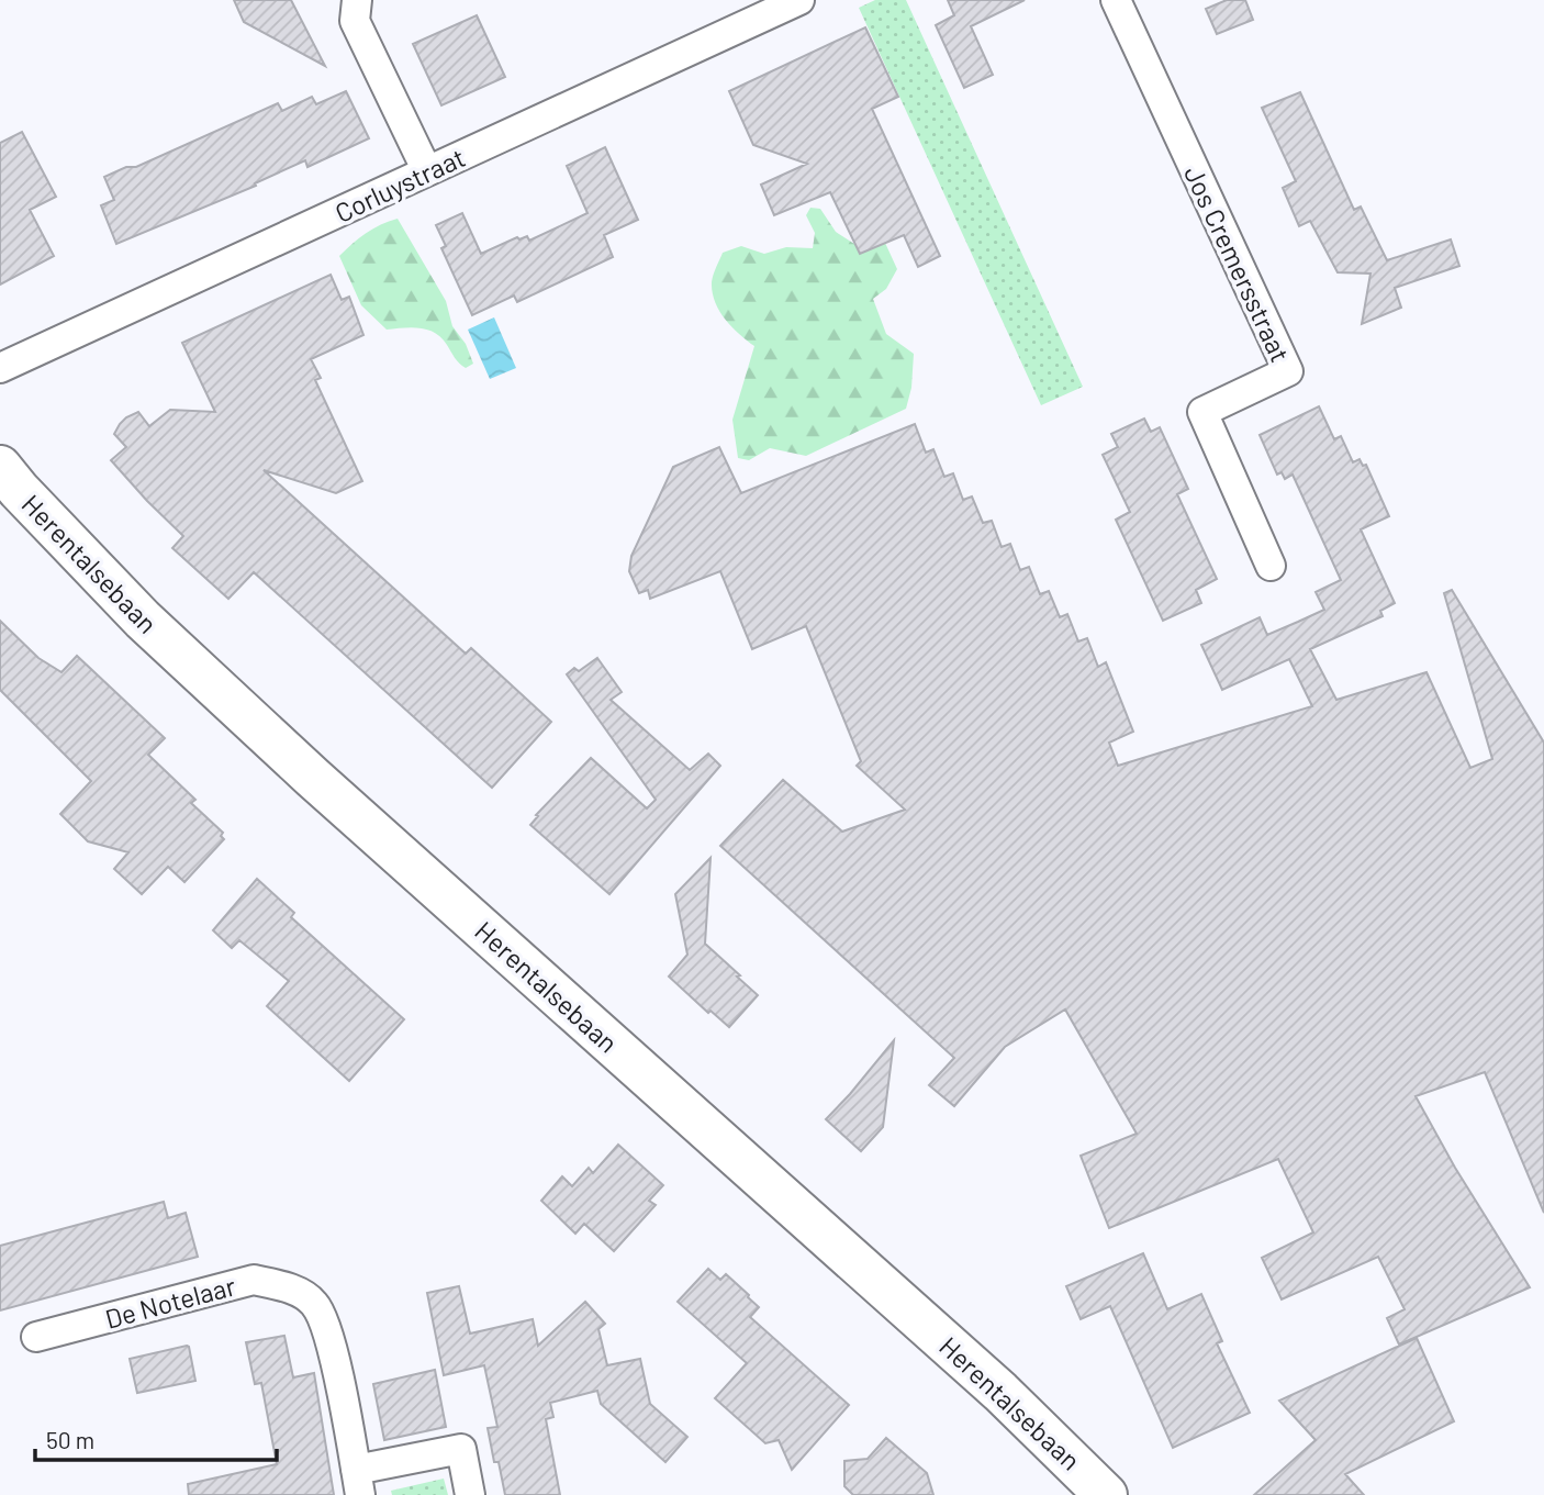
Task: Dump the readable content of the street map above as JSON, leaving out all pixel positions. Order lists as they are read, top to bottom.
{
  "streets": {
    "main road": ["Herentalsebaan"],
    "street": ["Corluystraat", "Jos Cremersstraat", "De Notelaar"]
  },
  "scale_bar": "50 m"
}
